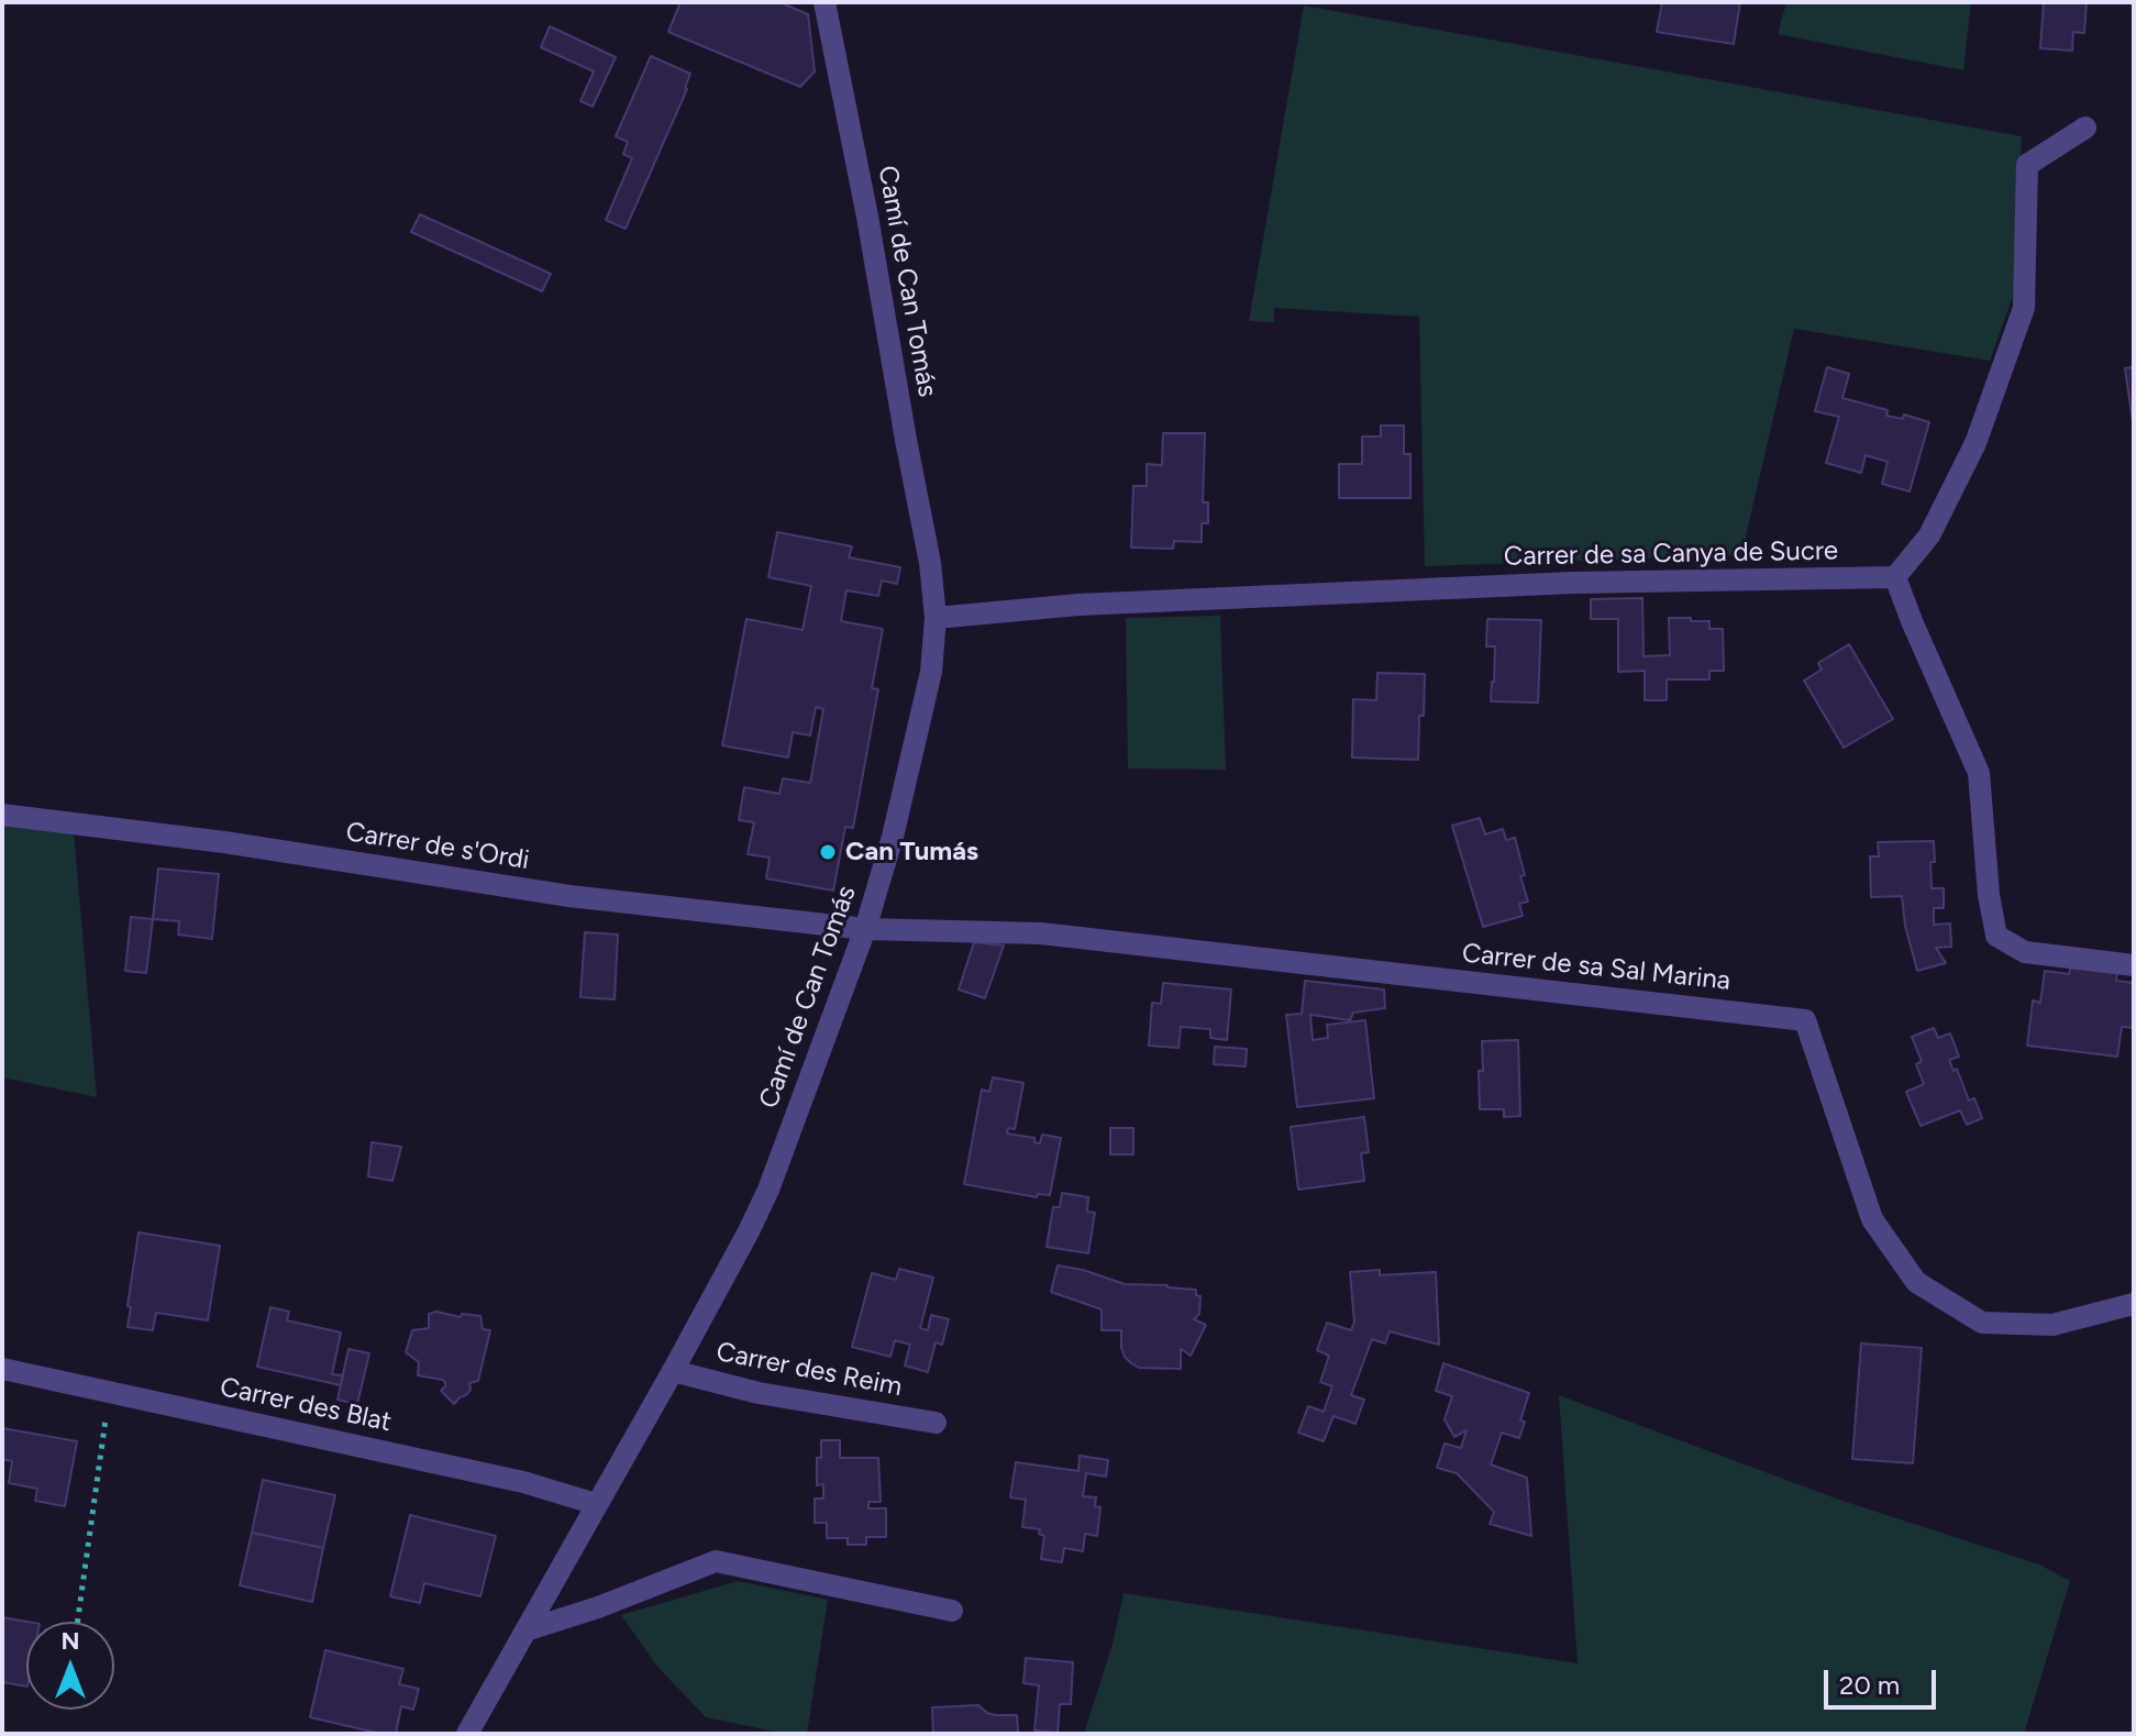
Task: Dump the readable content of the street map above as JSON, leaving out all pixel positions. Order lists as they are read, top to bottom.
{
  "streets": {
    "street": [
      "Camí de Can Tomás",
      "Carrer de sa Canya de Sucre",
      "Carrer de s'Ordi",
      "Carrer de sa Sal Marina",
      "Carrer des Reim",
      "Carrer des Blat"
    ]
  },
  "crossings": [
    ["Camí de Can Tomás", "Carrer de sa Canya de Sucre"],
    ["Camí de Can Tomás", "Carrer de s'Ordi"],
    ["Camí de Can Tomás", "Carrer de sa Sal Marina"],
    ["Camí de Can Tomás", "Carrer des Reim"],
    ["Camí de Can Tomás", "Carrer des Blat"],
    ["Carrer de s'Ordi", "Carrer de sa Sal Marina"]
  ],
  "places": ["Can Tumás"],
  "scale_bar": "20 m",
  "north": "top"
}
